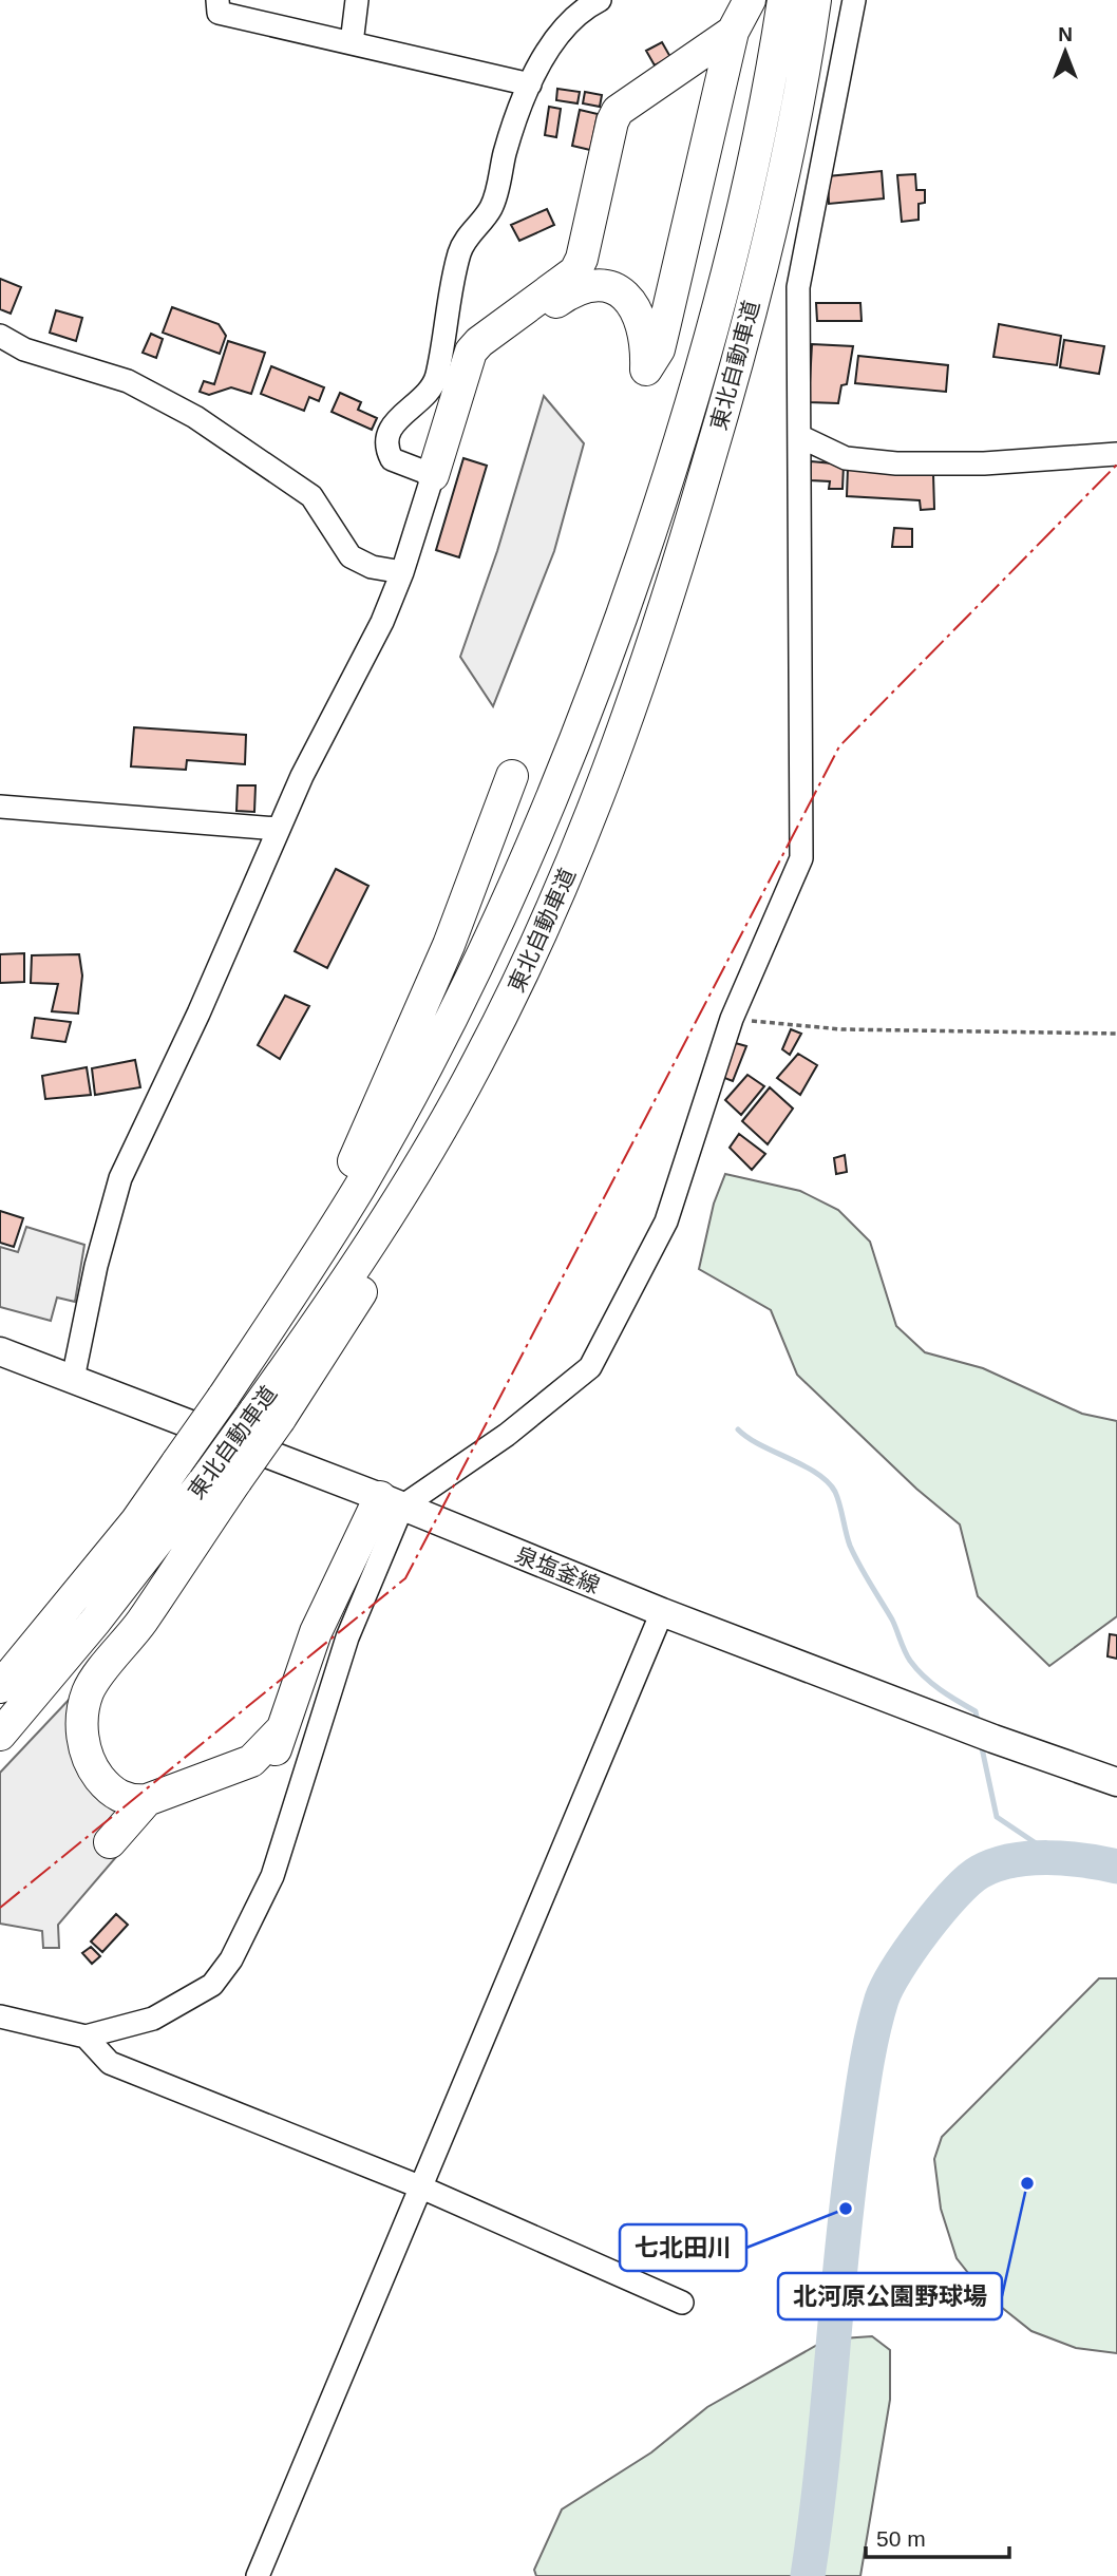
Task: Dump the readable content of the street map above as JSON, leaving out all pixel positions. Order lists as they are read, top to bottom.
{
  "streets": {
    "highway": ["東北自動車道"],
    "main road": ["泉塩釜線"]
  },
  "places": ["北河原公園野球場", "七北田川"],
  "scale_bar": "50 m",
  "north": "top"
}
